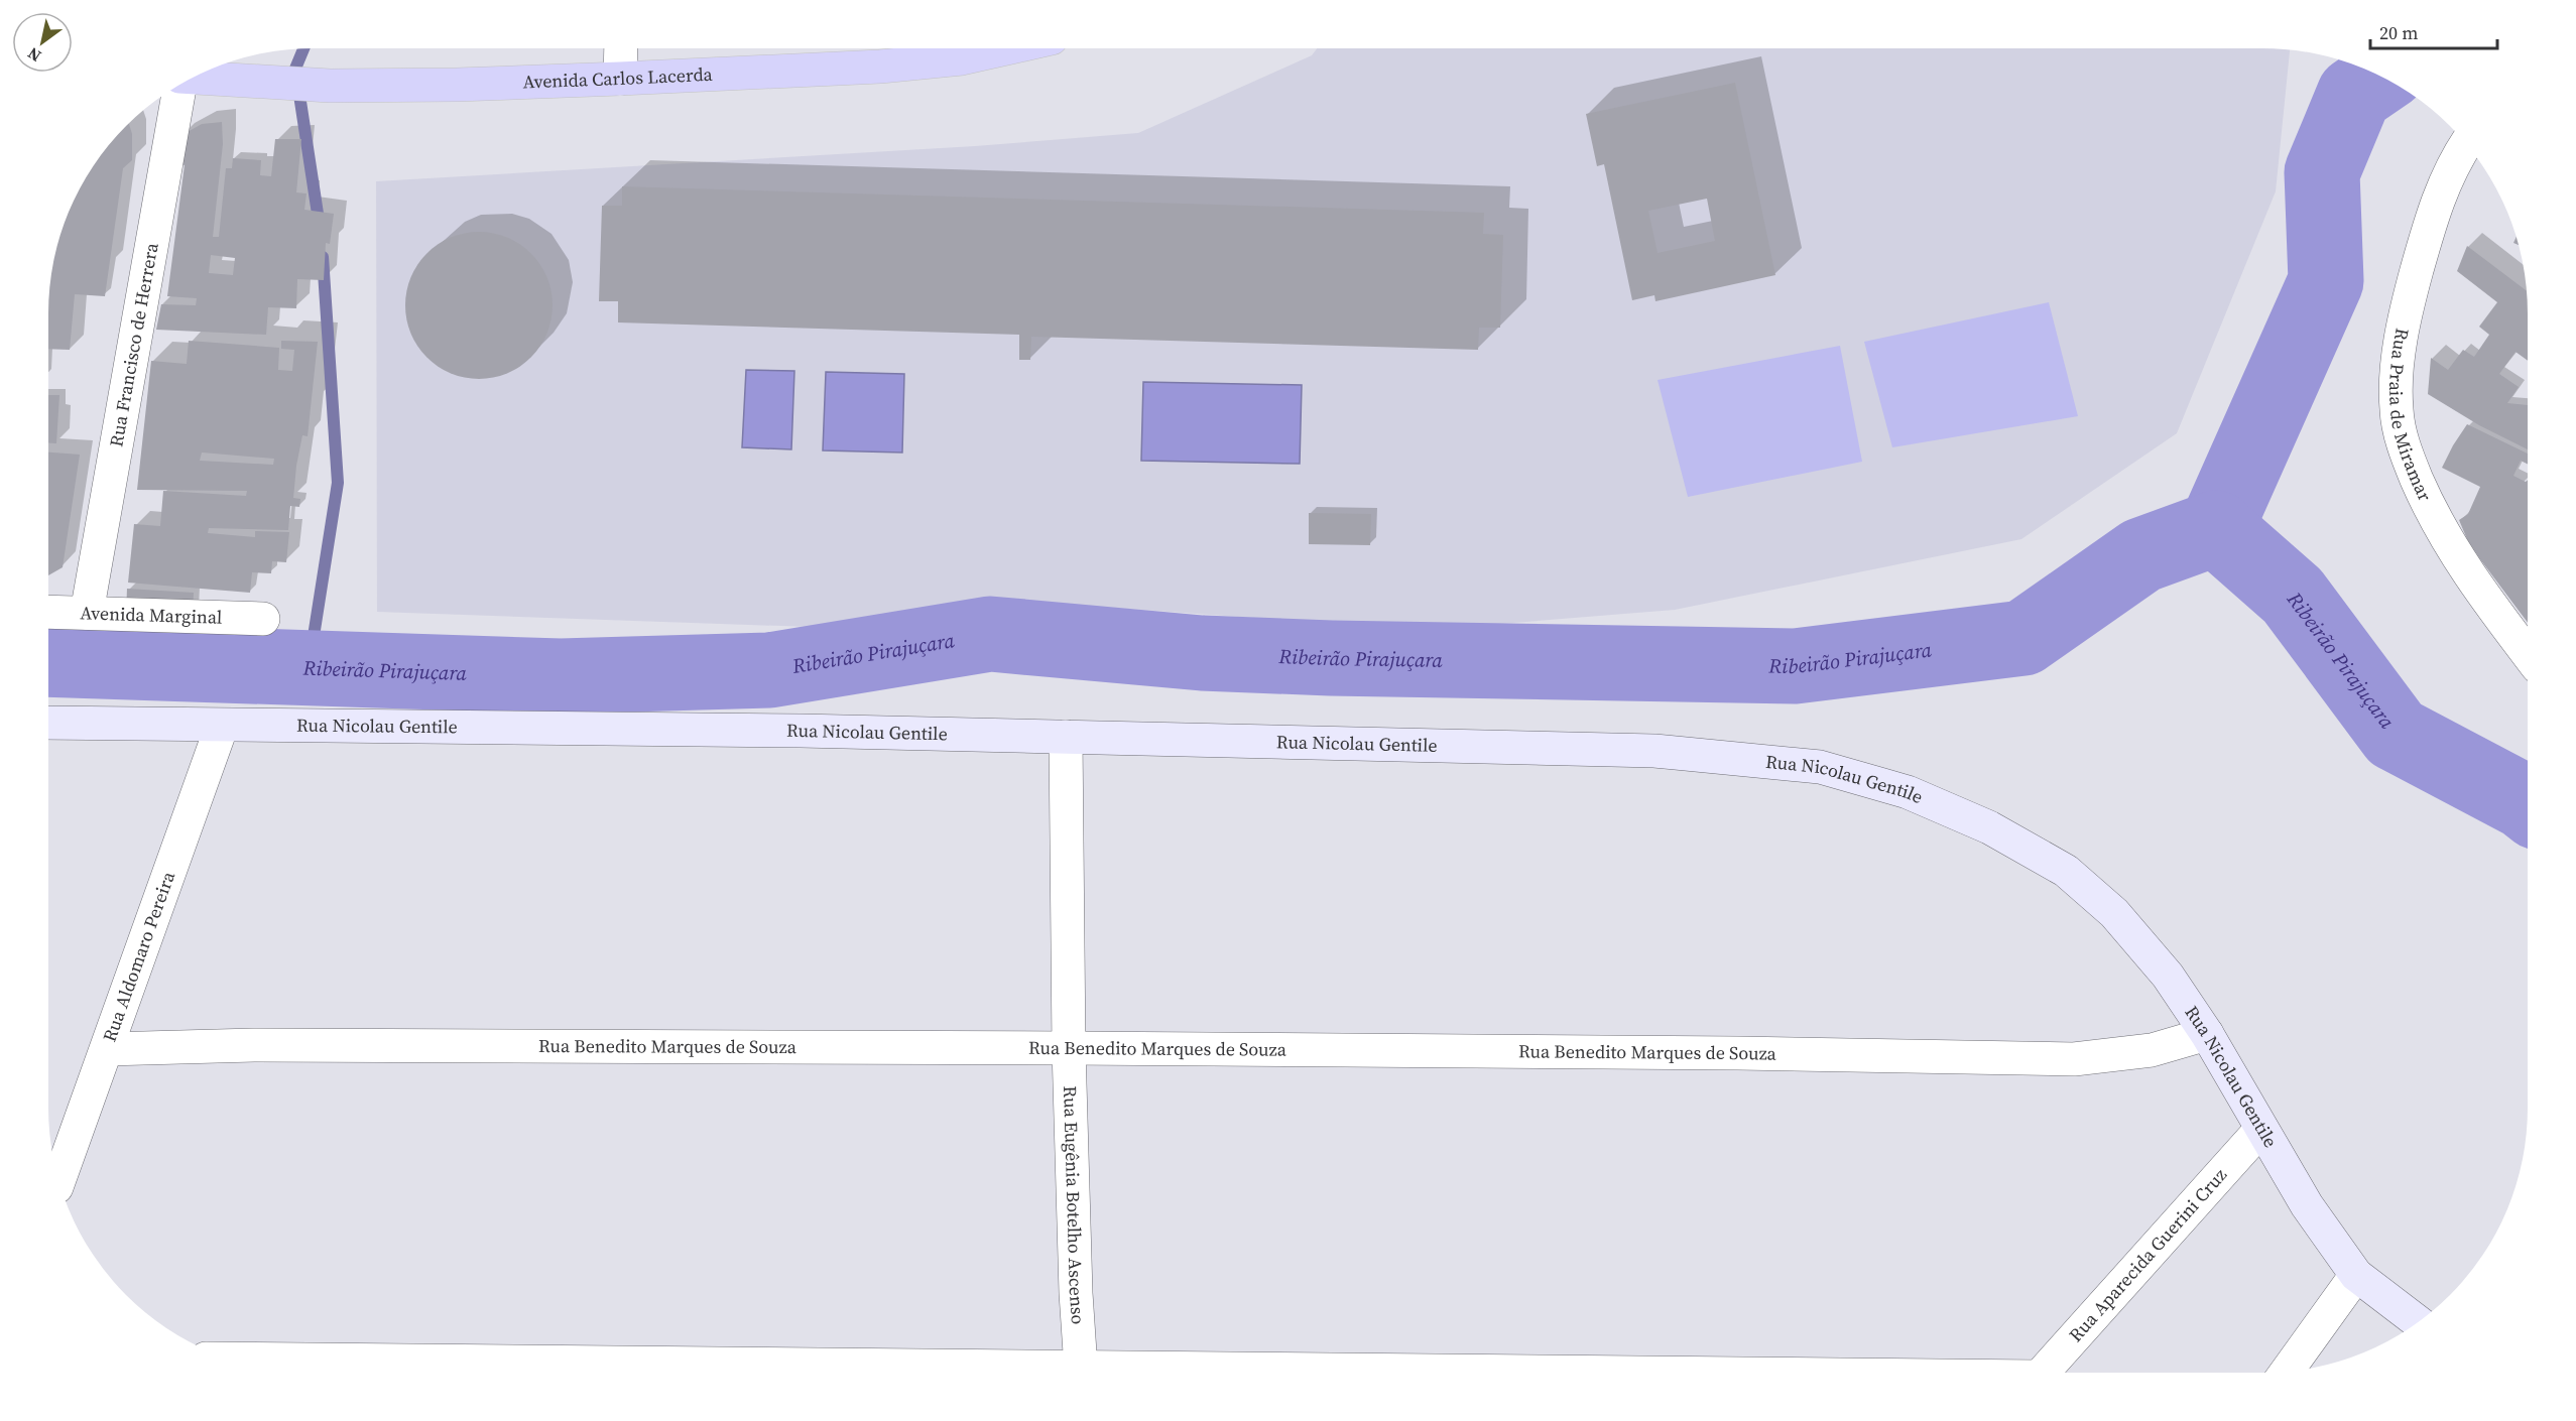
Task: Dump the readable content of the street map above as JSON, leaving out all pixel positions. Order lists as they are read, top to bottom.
{
  "streets": {
    "main road": ["Avenida Carlos Lacerda"],
    "street": [
      "Rua Francisco de Herrera",
      "Rua Praia de Miramar",
      "Avenida Marginal",
      "Rua Nicolau Gentile",
      "Rua Aldomaro Pereira",
      "Rua Benedito Marques de Souza",
      "Rua Eugênia Botelho Ascenso",
      "Rua Aparecida Guerini Cruz"
    ]
  },
  "crossings": [
    ["Rua Francisco de Herrera", "Avenida Marginal"],
    ["Rua Nicolau Gentile", "Rua Aldomaro Pereira"],
    ["Rua Nicolau Gentile", "Rua Benedito Marques de Souza"],
    ["Rua Nicolau Gentile", "Rua Eugênia Botelho Ascenso"],
    ["Rua Nicolau Gentile", "Rua Aparecida Guerini Cruz"],
    ["Rua Aldomaro Pereira", "Rua Benedito Marques de Souza"],
    ["Rua Benedito Marques de Souza", "Rua Eugênia Botelho Ascenso"]
  ],
  "water": ["Ribeirão Pirajuçara"],
  "scale_bar": "20 m",
  "north": "bottom left"
}
